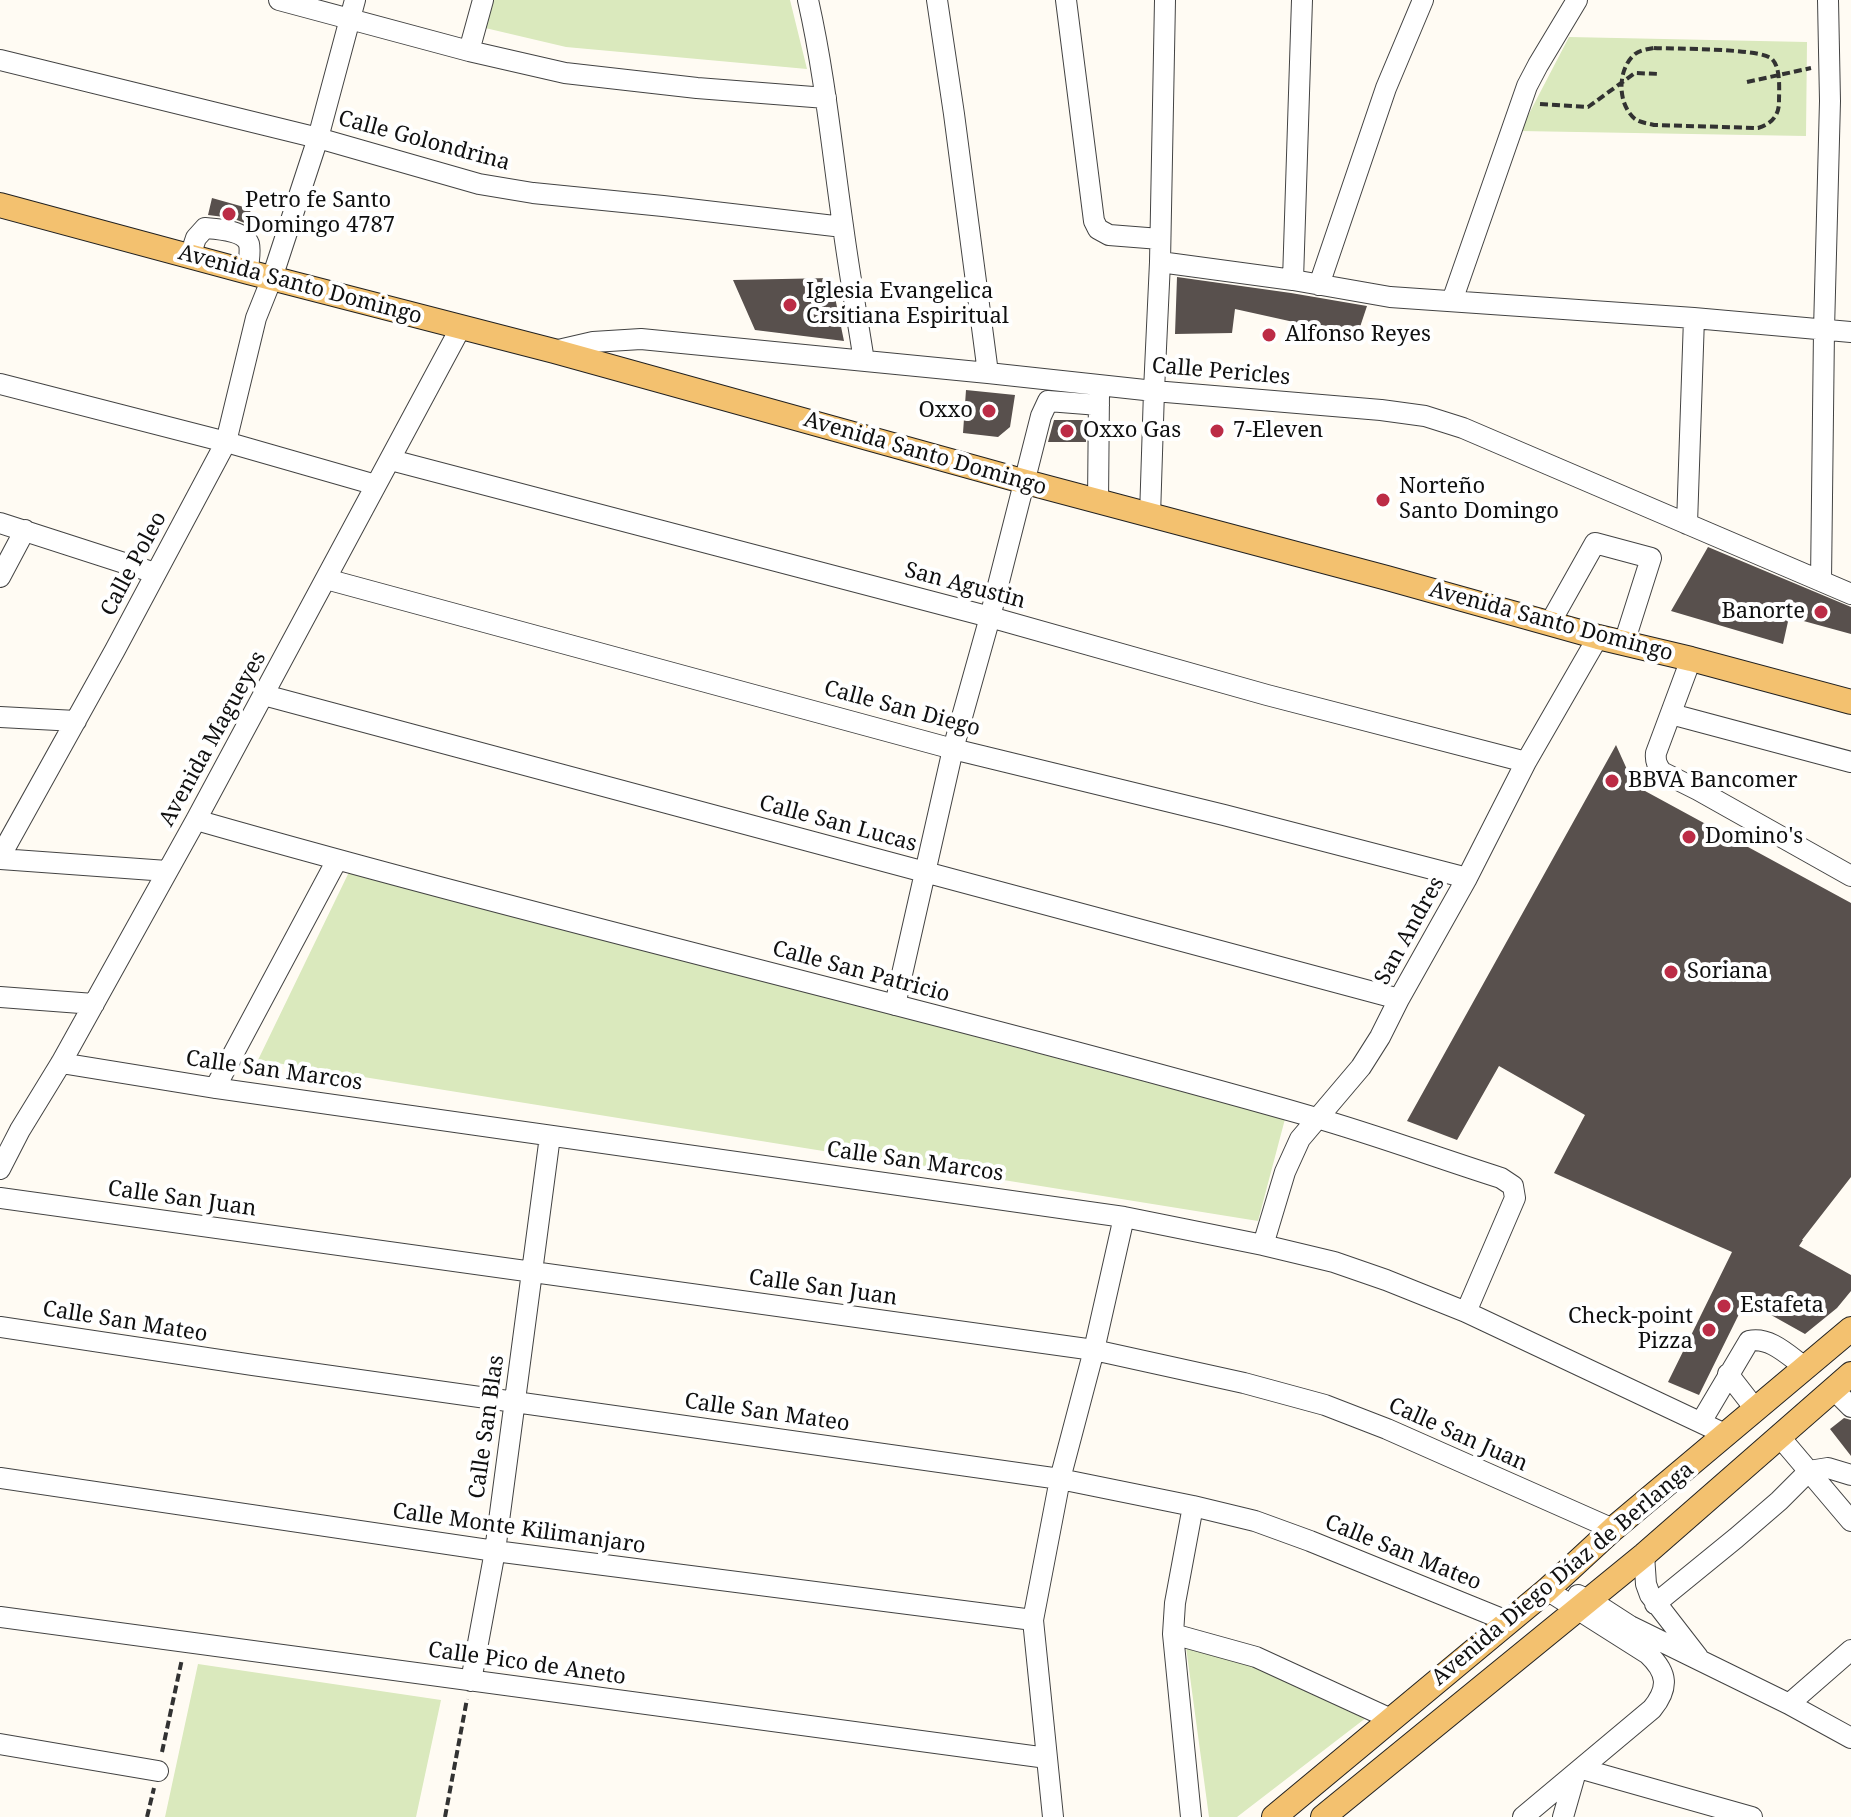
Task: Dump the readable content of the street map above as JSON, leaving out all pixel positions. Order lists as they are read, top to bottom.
{
  "streets": {
    "main road": ["Avenida Santo Domingo", "Avenida Diego Díaz de Berlanga"],
    "street": [
      "Calle Golondrina",
      "Calle Pericles",
      "Calle Poleo",
      "San Agustin",
      "Calle San Diego",
      "Avenida Magueyes",
      "Calle San Lucas",
      "San Andres",
      "Calle San Patricio",
      "Calle San Marcos",
      "Calle San Juan",
      "Calle San Mateo",
      "Calle San Blas",
      "Calle Monte Kilimanjaro",
      "Calle Pico de Aneto"
    ]
  },
  "crossings": [
    ["Calle Golondrina", "Calle Poleo"],
    ["Avenida Santo Domingo", "Calle Pericles"],
    ["Avenida Santo Domingo", "Calle Poleo"],
    ["Avenida Santo Domingo", "Avenida Magueyes"],
    ["Avenida Santo Domingo", "San Andres"],
    ["San Agustin", "Avenida Magueyes"],
    ["San Agustin", "San Andres"],
    ["Calle San Diego", "Avenida Magueyes"],
    ["Calle San Diego", "San Andres"],
    ["Avenida Magueyes", "Calle San Lucas"],
    ["Avenida Magueyes", "Calle San Patricio"],
    ["Avenida Magueyes", "Calle San Marcos"],
    ["Calle San Lucas", "San Andres"],
    ["San Andres", "Calle San Patricio"],
    ["San Andres", "Calle San Marcos"],
    ["Calle San Patricio", "Calle San Marcos"],
    ["Calle San Marcos", "Calle San Blas"],
    ["Calle San Marcos", "Avenida Diego Díaz de Berlanga"],
    ["Calle San Juan", "Calle San Blas"],
    ["Calle San Juan", "Avenida Diego Díaz de Berlanga"],
    ["Calle San Mateo", "Calle San Blas"],
    ["Calle San Mateo", "Avenida Diego Díaz de Berlanga"],
    ["Calle San Blas", "Calle Monte Kilimanjaro"],
    ["Calle San Blas", "Calle Pico de Aneto"]
  ],
  "places": [
    "Petro fe Santo Domingo 4787",
    "Iglesia Evangelica Crsitiana Espiritual",
    "Alfonso Reyes",
    "Oxxo",
    "Oxxo Gas",
    "7-Eleven",
    "Norteño Santo Domingo",
    "Banorte",
    "BBVA Bancomer",
    "Domino's",
    "Soriana",
    "Estafeta",
    "Check-point Pizza"
  ]
}
